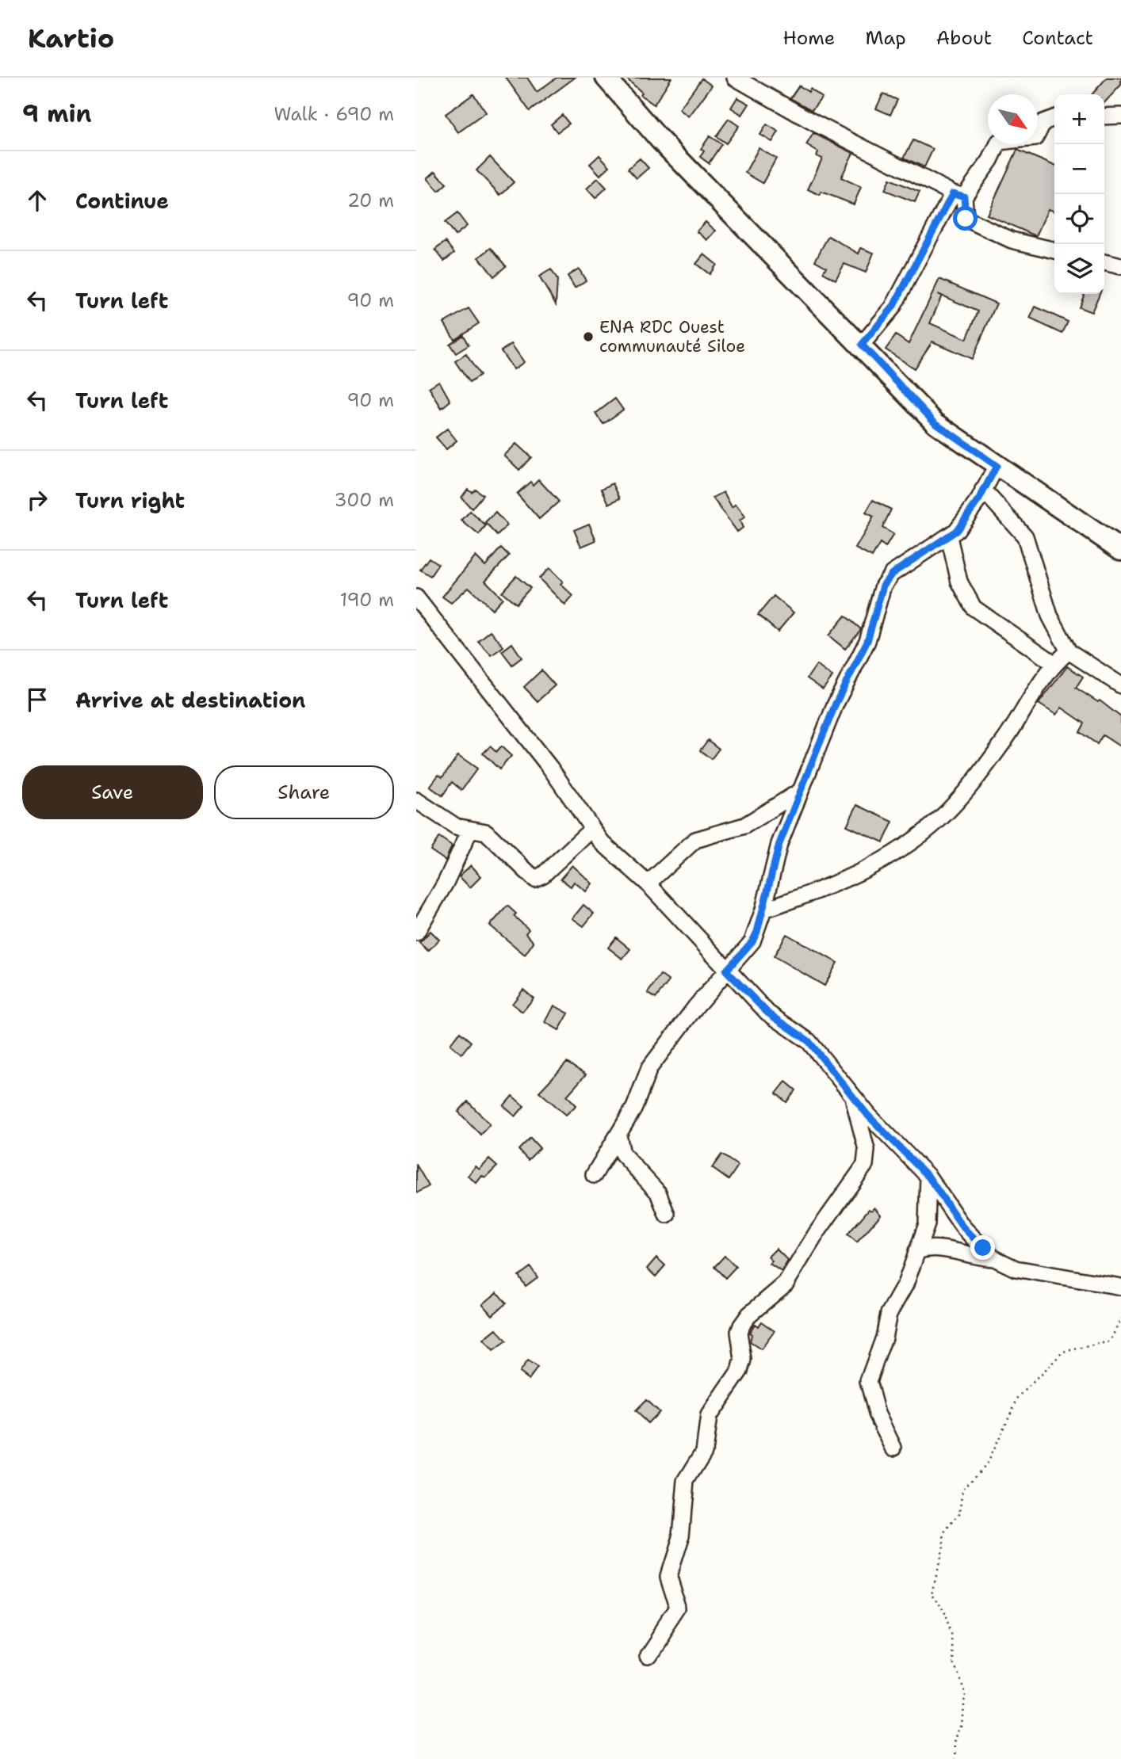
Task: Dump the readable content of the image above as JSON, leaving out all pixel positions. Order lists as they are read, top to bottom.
{
  "places": ["ENA RDC Ouest communauté Siloe"],
  "north": "bottom right",
  "page": {
    "header": "Kartio",
    "nav": [
      "Home",
      "Map",
      "About",
      "Contact"
    ],
    "heading": ["9 min", "Walk · 690 m"],
    "map_buttons": ["+", "−"],
    "list": [
      ["Continue", "20 m"],
      ["Turn left", "90 m"],
      ["Turn left", "90 m"],
      ["Turn right", "300 m"],
      ["Turn left", "190 m"],
      "Arrive at destination"
    ],
    "buttons": ["Save", "Share"]
  }
}
